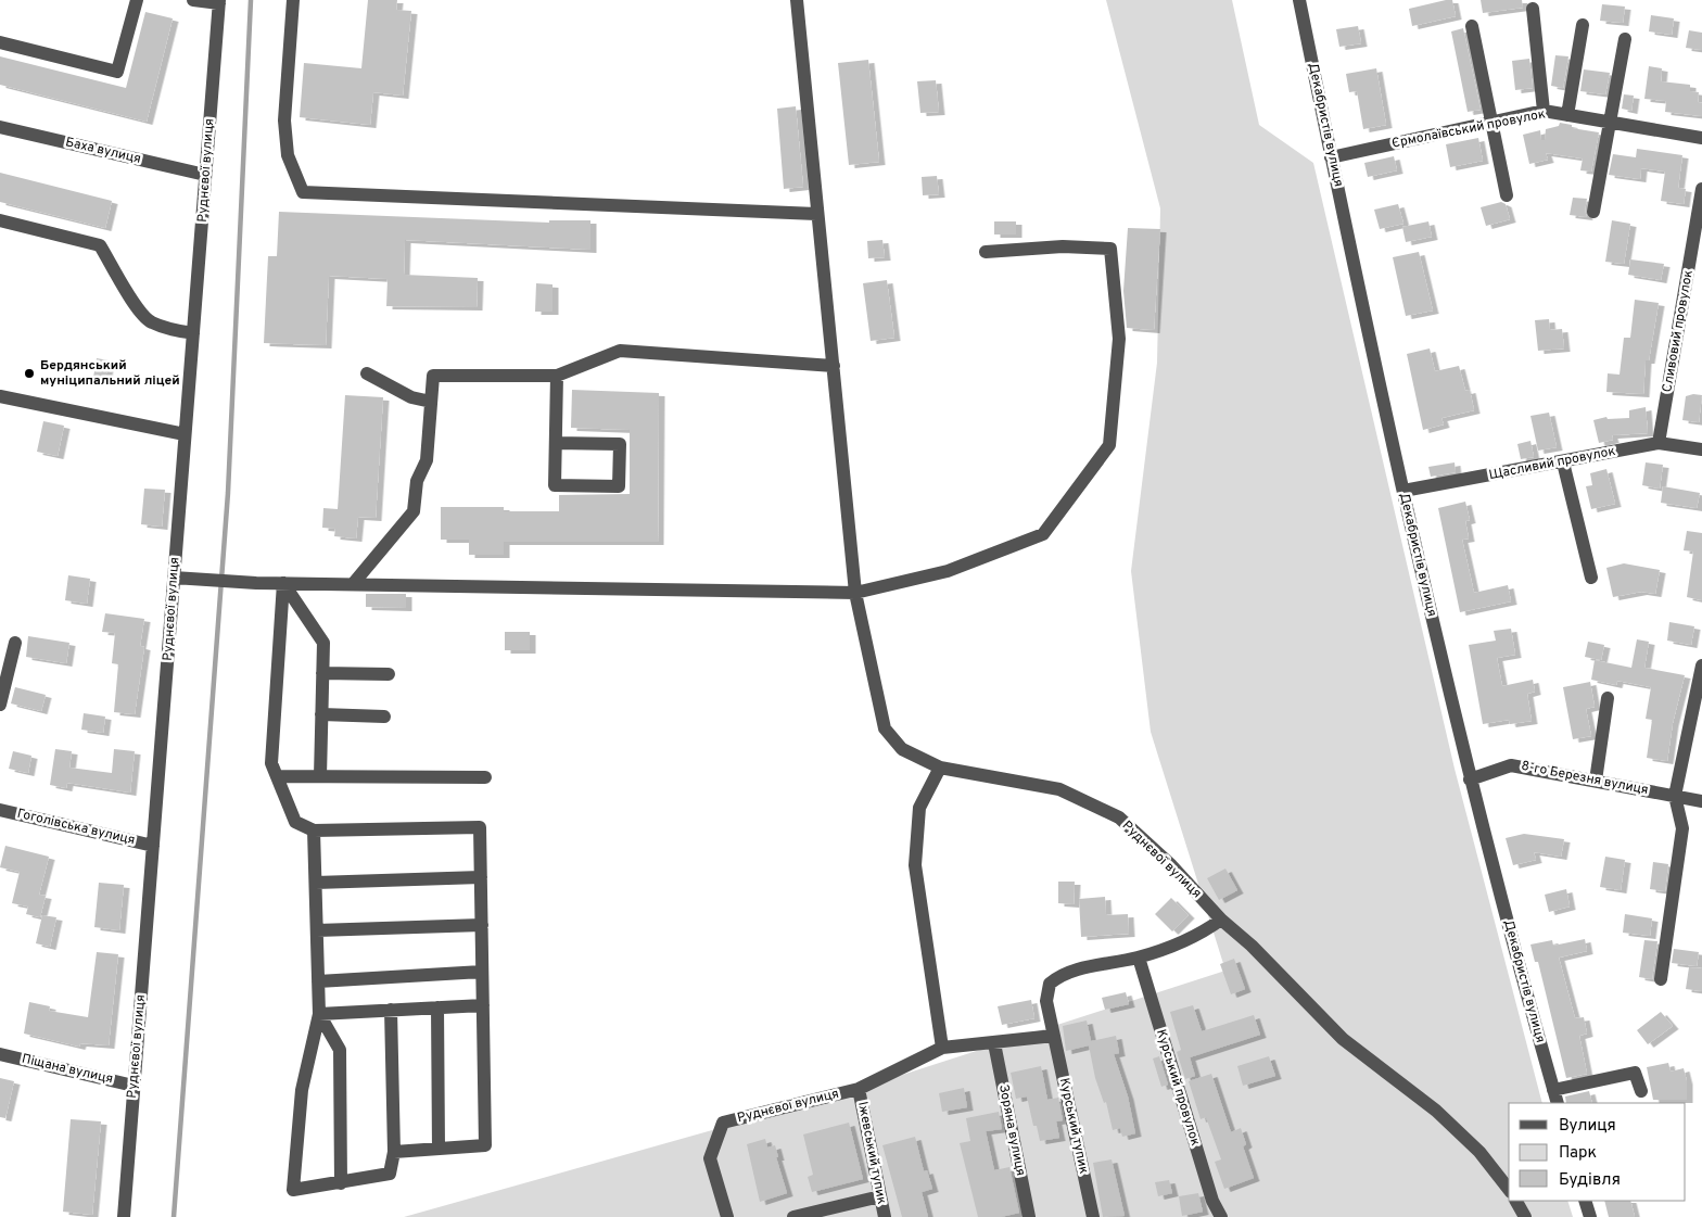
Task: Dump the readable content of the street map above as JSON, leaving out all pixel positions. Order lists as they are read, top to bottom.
{
  "streets": {
    "street": [
      "Декабристів вулиця",
      "Єрмолаївський провулок",
      "Баха вулиця",
      "Руднєвої вулиця",
      "Сливовий провулок",
      "Щасливий провулок",
      "8-го Березня вулиця",
      "Гоголівська вулиця",
      "Піщана вулиця",
      "Курський провулок",
      "Курський тупик",
      "Зоряна вулиця",
      "Іжевський тупик"
    ]
  },
  "crossings": [
    ["Декабристів вулиця", "Єрмолаївський провулок"],
    ["Декабристів вулиця", "Щасливий провулок"],
    ["Декабристів вулиця", "8-го Березня вулиця"],
    ["Баха вулиця", "Руднєвої вулиця"],
    ["Руднєвої вулиця", "Гоголівська вулиця"],
    ["Руднєвої вулиця", "Піщана вулиця"],
    ["Руднєвої вулиця", "Курський тупик"],
    ["Руднєвої вулиця", "Зоряна вулиця"],
    ["Руднєвої вулиця", "Іжевський тупик"],
    ["Сливовий провулок", "Щасливий провулок"]
  ],
  "places": ["Бердянський муніципальний ліцей"],
  "legend": ["Вулиця", "Парк", "Будівля"]
}
